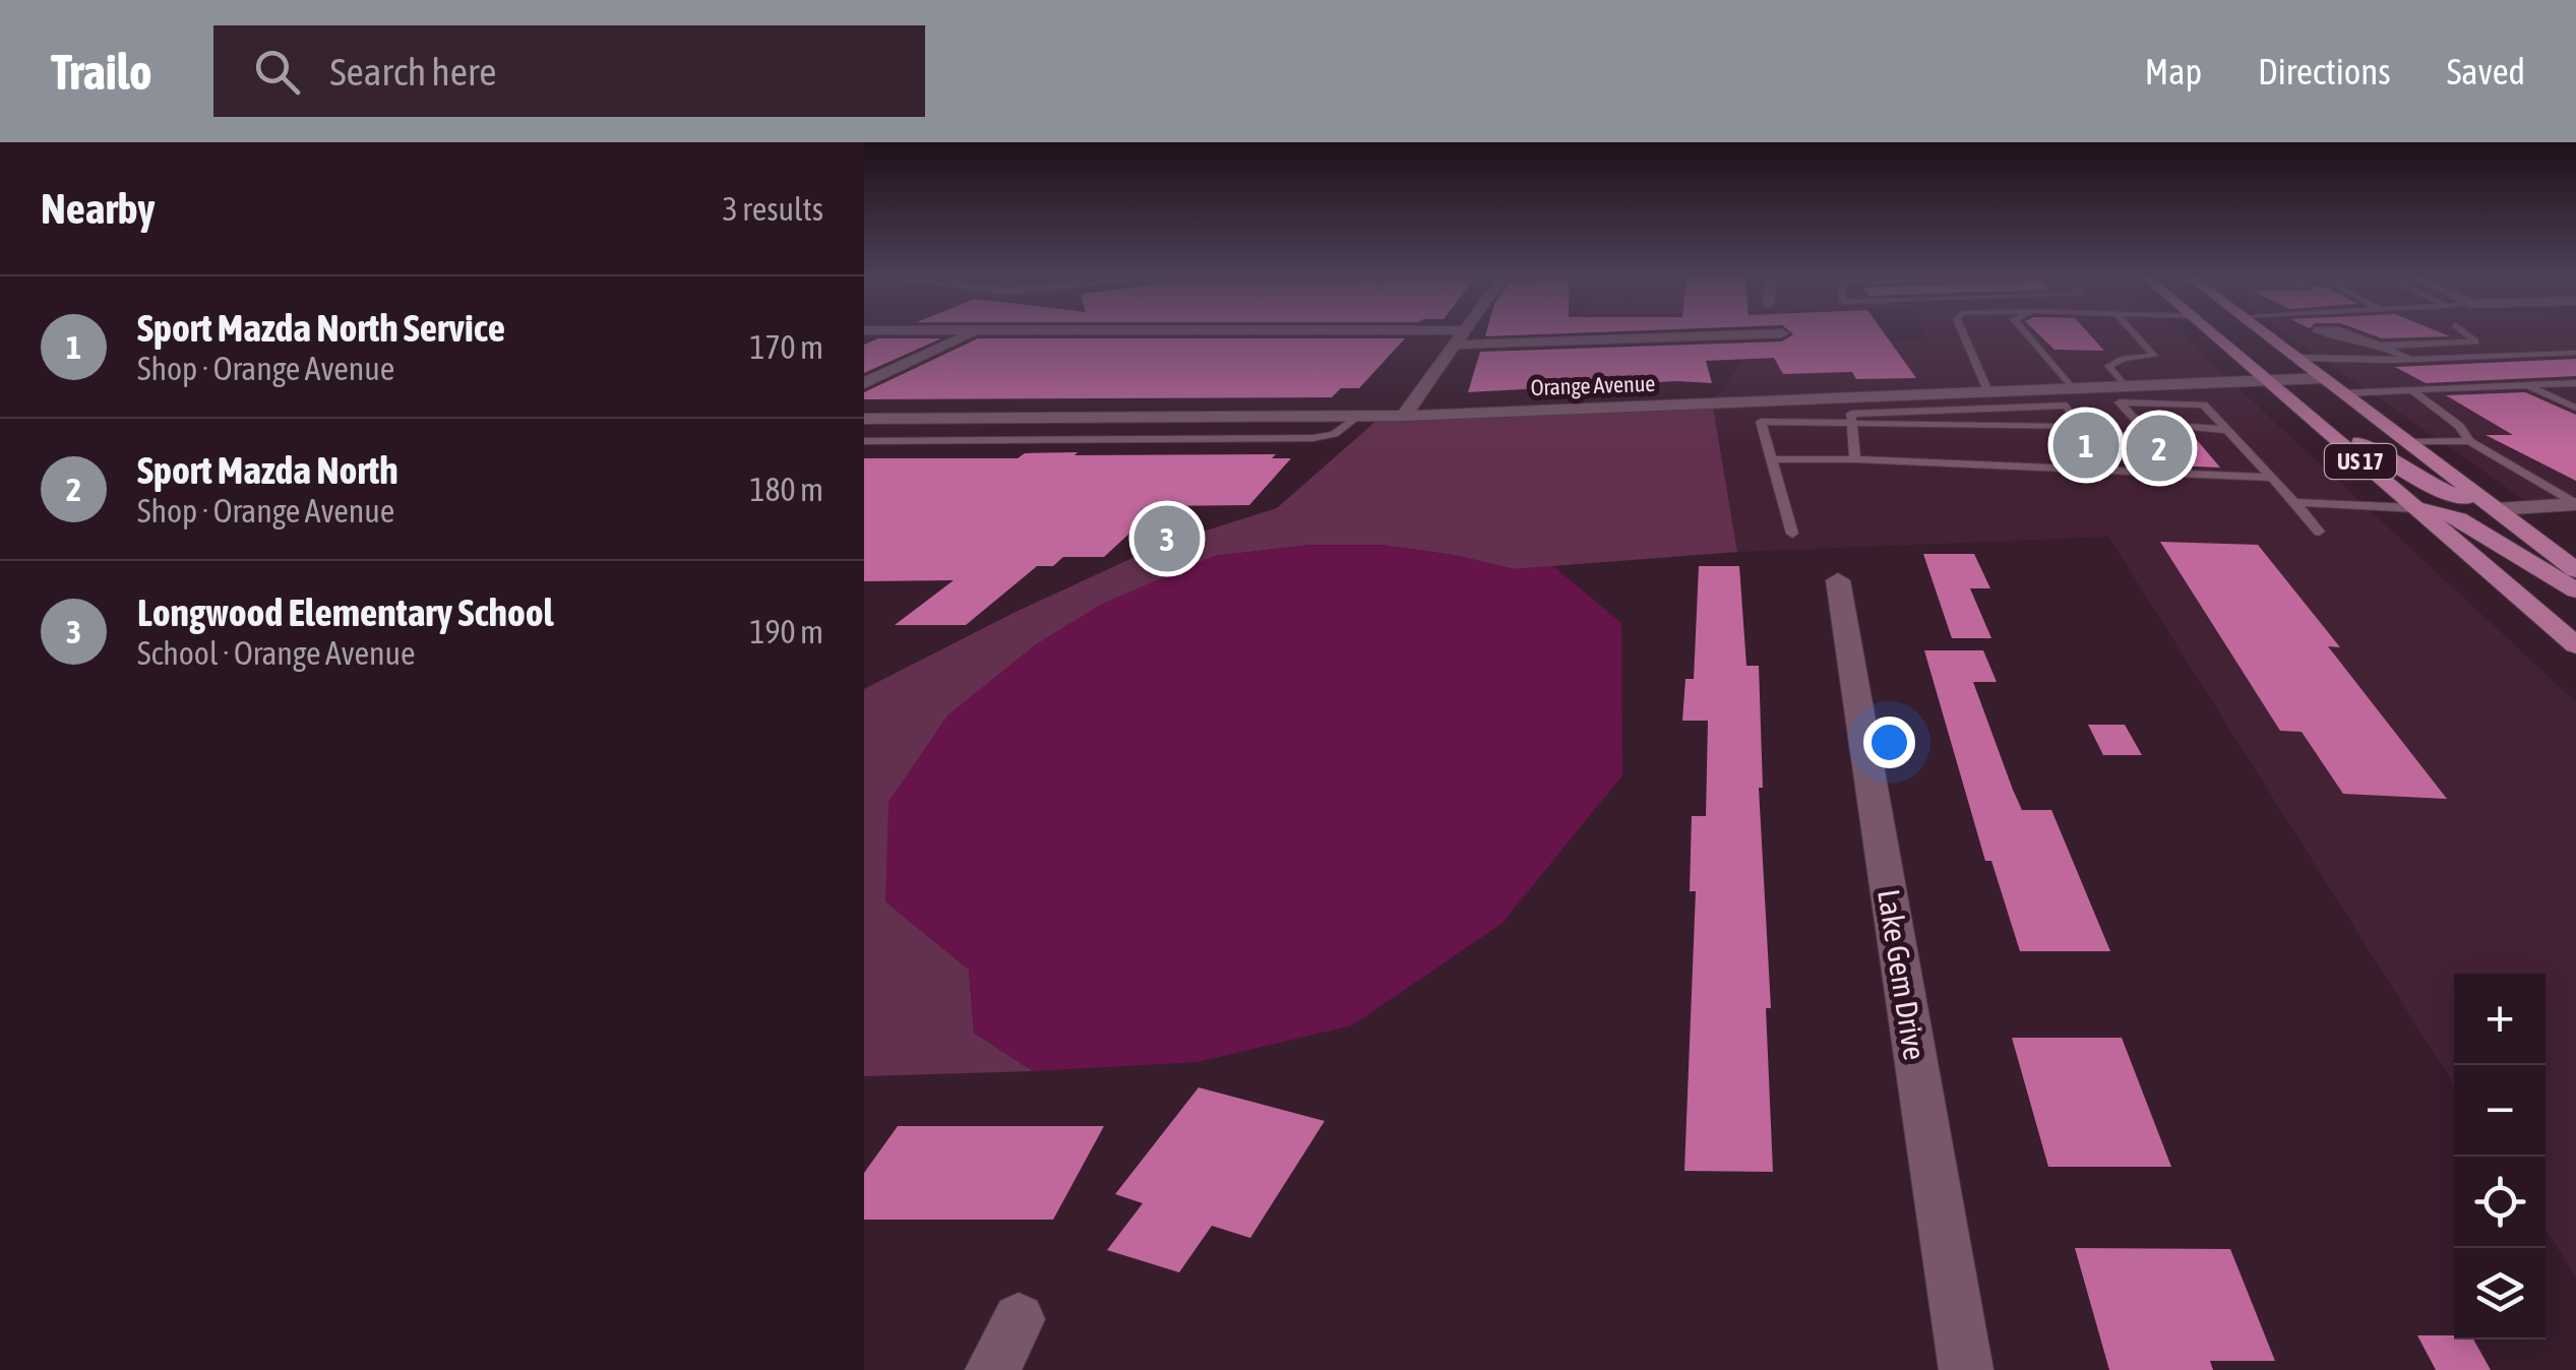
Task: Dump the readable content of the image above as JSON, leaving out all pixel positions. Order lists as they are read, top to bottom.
{
  "streets": {
    "main road": ["US 17"],
    "street": ["Orange Avenue", "Lake Gem Drive"]
  },
  "crossings": [
    ["Orange Avenue", "US 17"]
  ],
  "page": {
    "header": "Trailo",
    "search": "Search here",
    "nav": ["Map", "Directions", "Saved"],
    "heading": ["Nearby", "3 results"],
    "list": [
      {
        "mark": "1",
        "name": "Sport Mazda North Service",
        "note": "Shop · Orange Avenue",
        "value": "170 m"
      },
      {
        "mark": "2",
        "name": "Sport Mazda North",
        "note": "Shop · Orange Avenue",
        "value": "180 m"
      },
      {
        "mark": "3",
        "name": "Longwood Elementary School",
        "note": "School · Orange Avenue",
        "value": "190 m"
      }
    ],
    "pins": ["1", "2", "3"],
    "map_buttons": ["+", "−"]
  }
}
